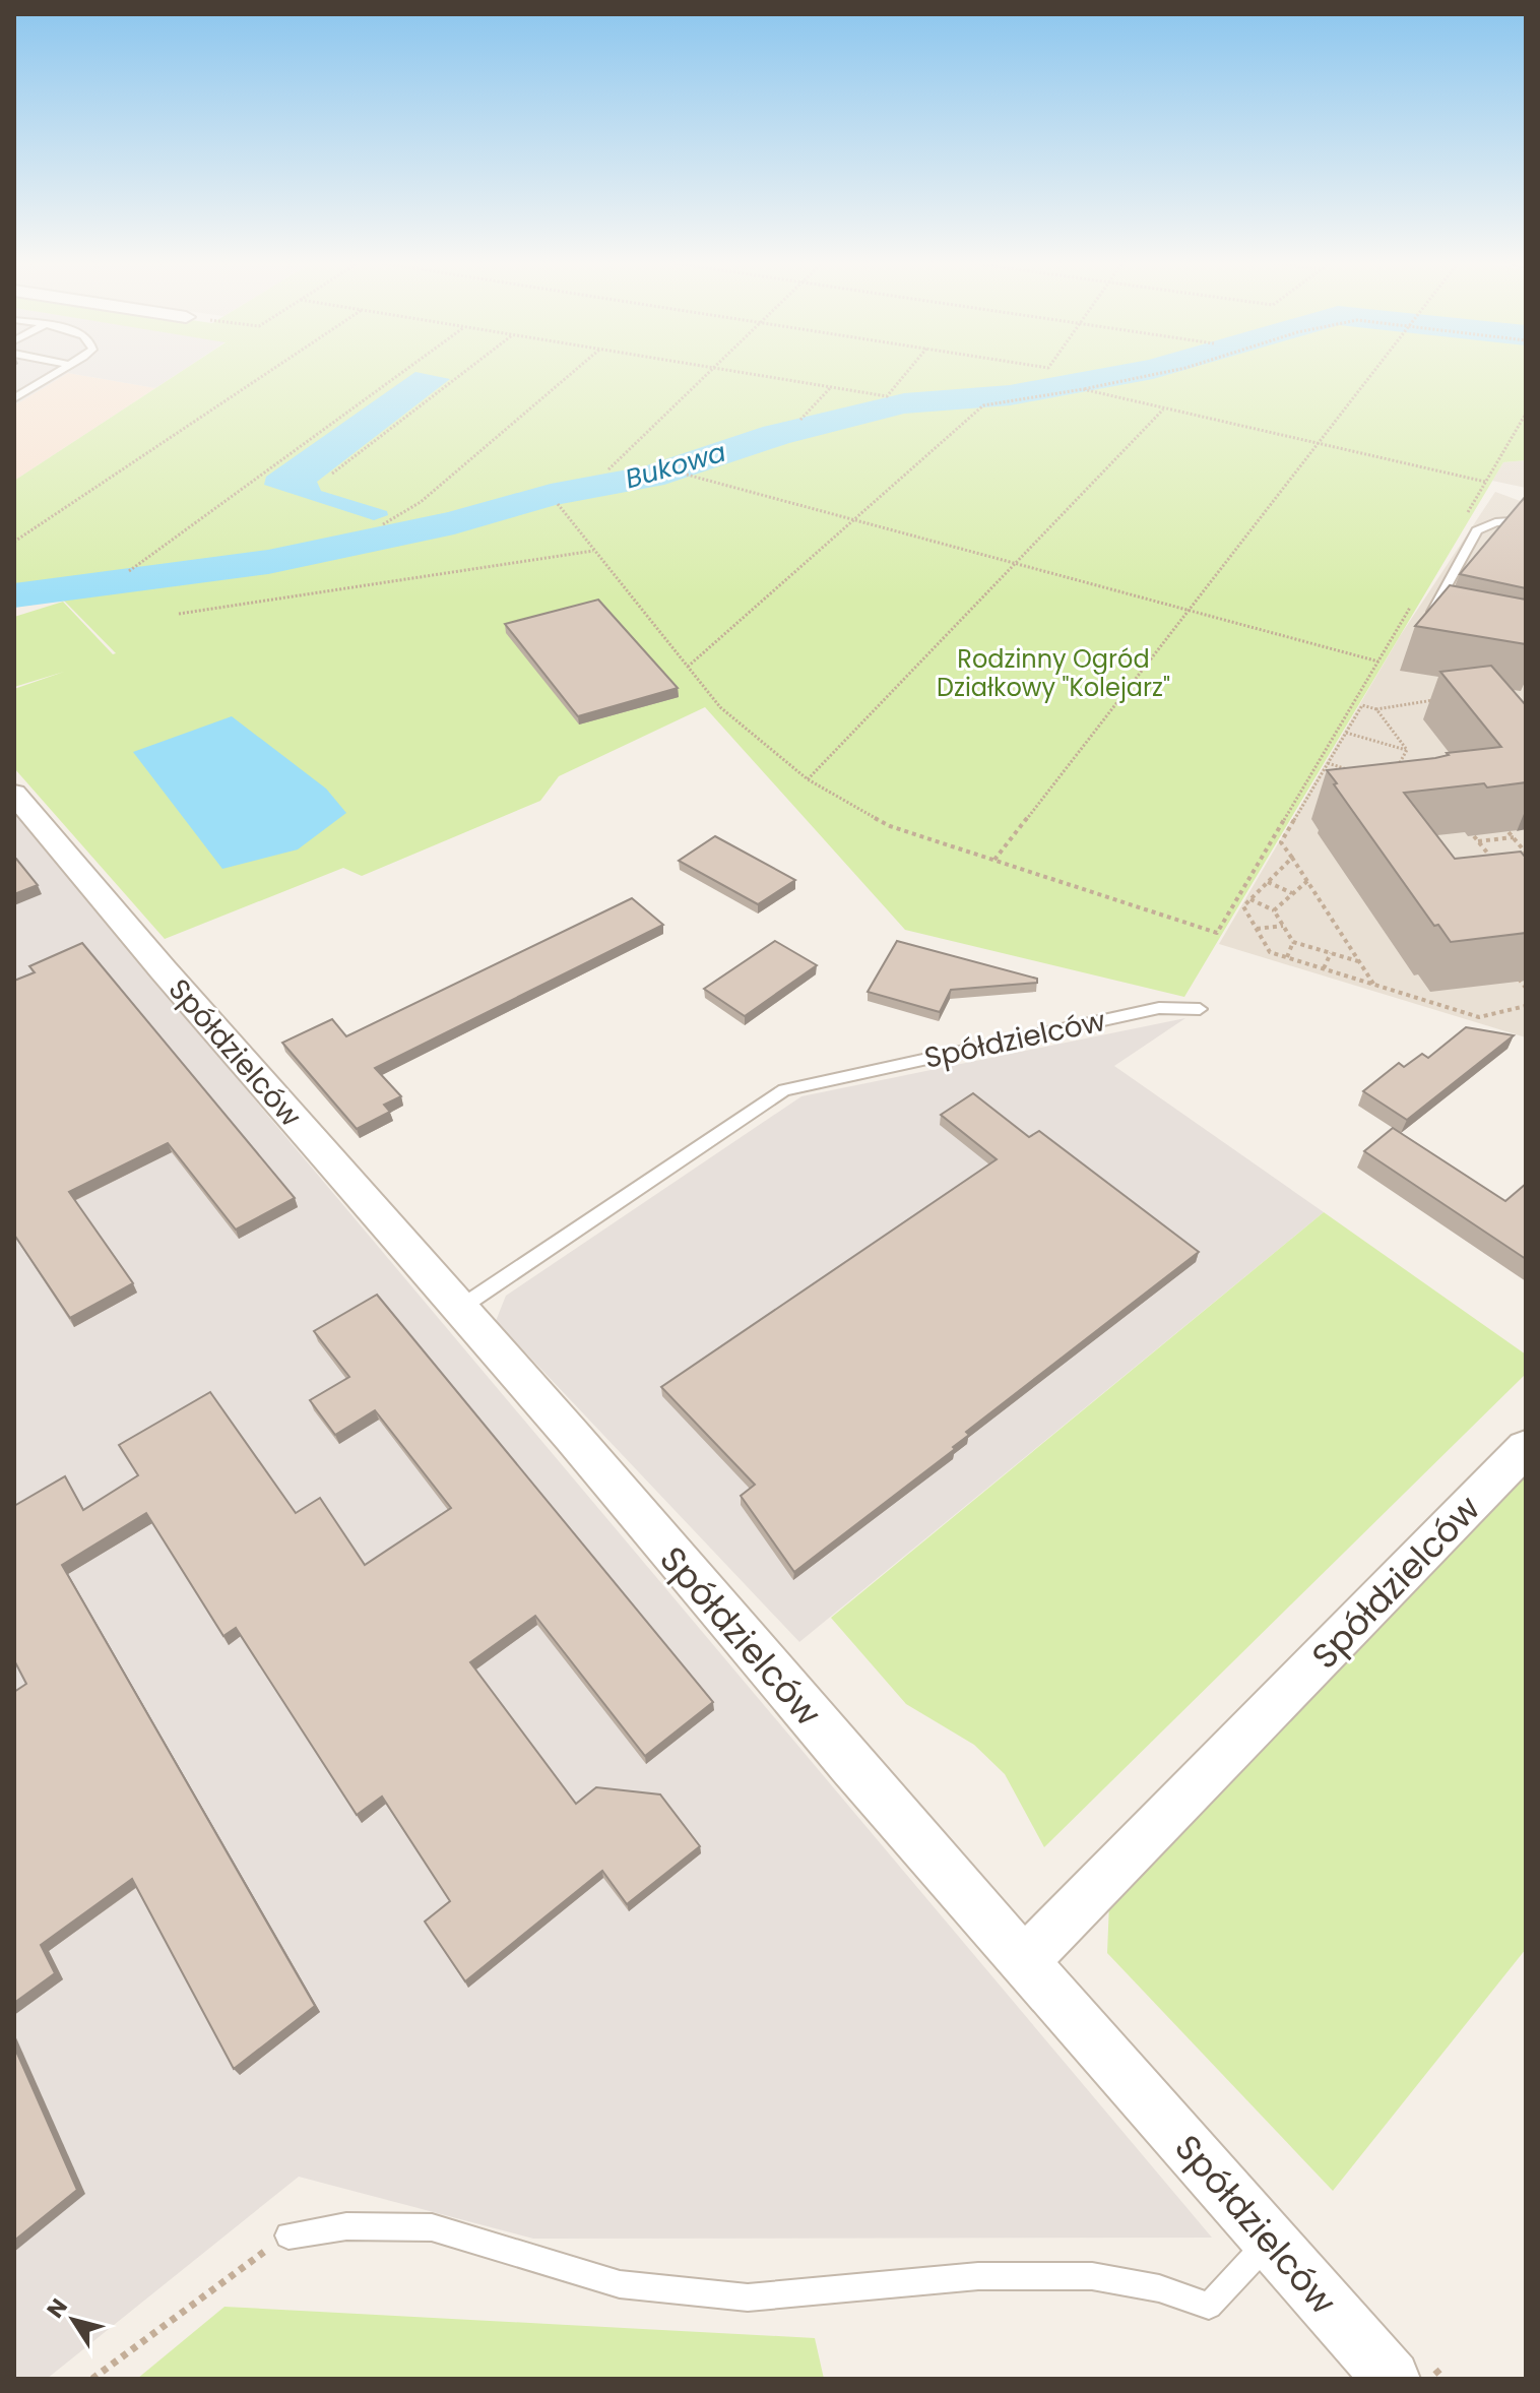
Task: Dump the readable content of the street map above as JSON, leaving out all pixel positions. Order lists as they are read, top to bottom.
{
  "streets": {
    "street": ["Spółdzielców"]
  },
  "water": ["Bukowa"],
  "parks": ["Rodzinny Ogród Działkowy \"Kolejarz\""],
  "north": "top left"
}
